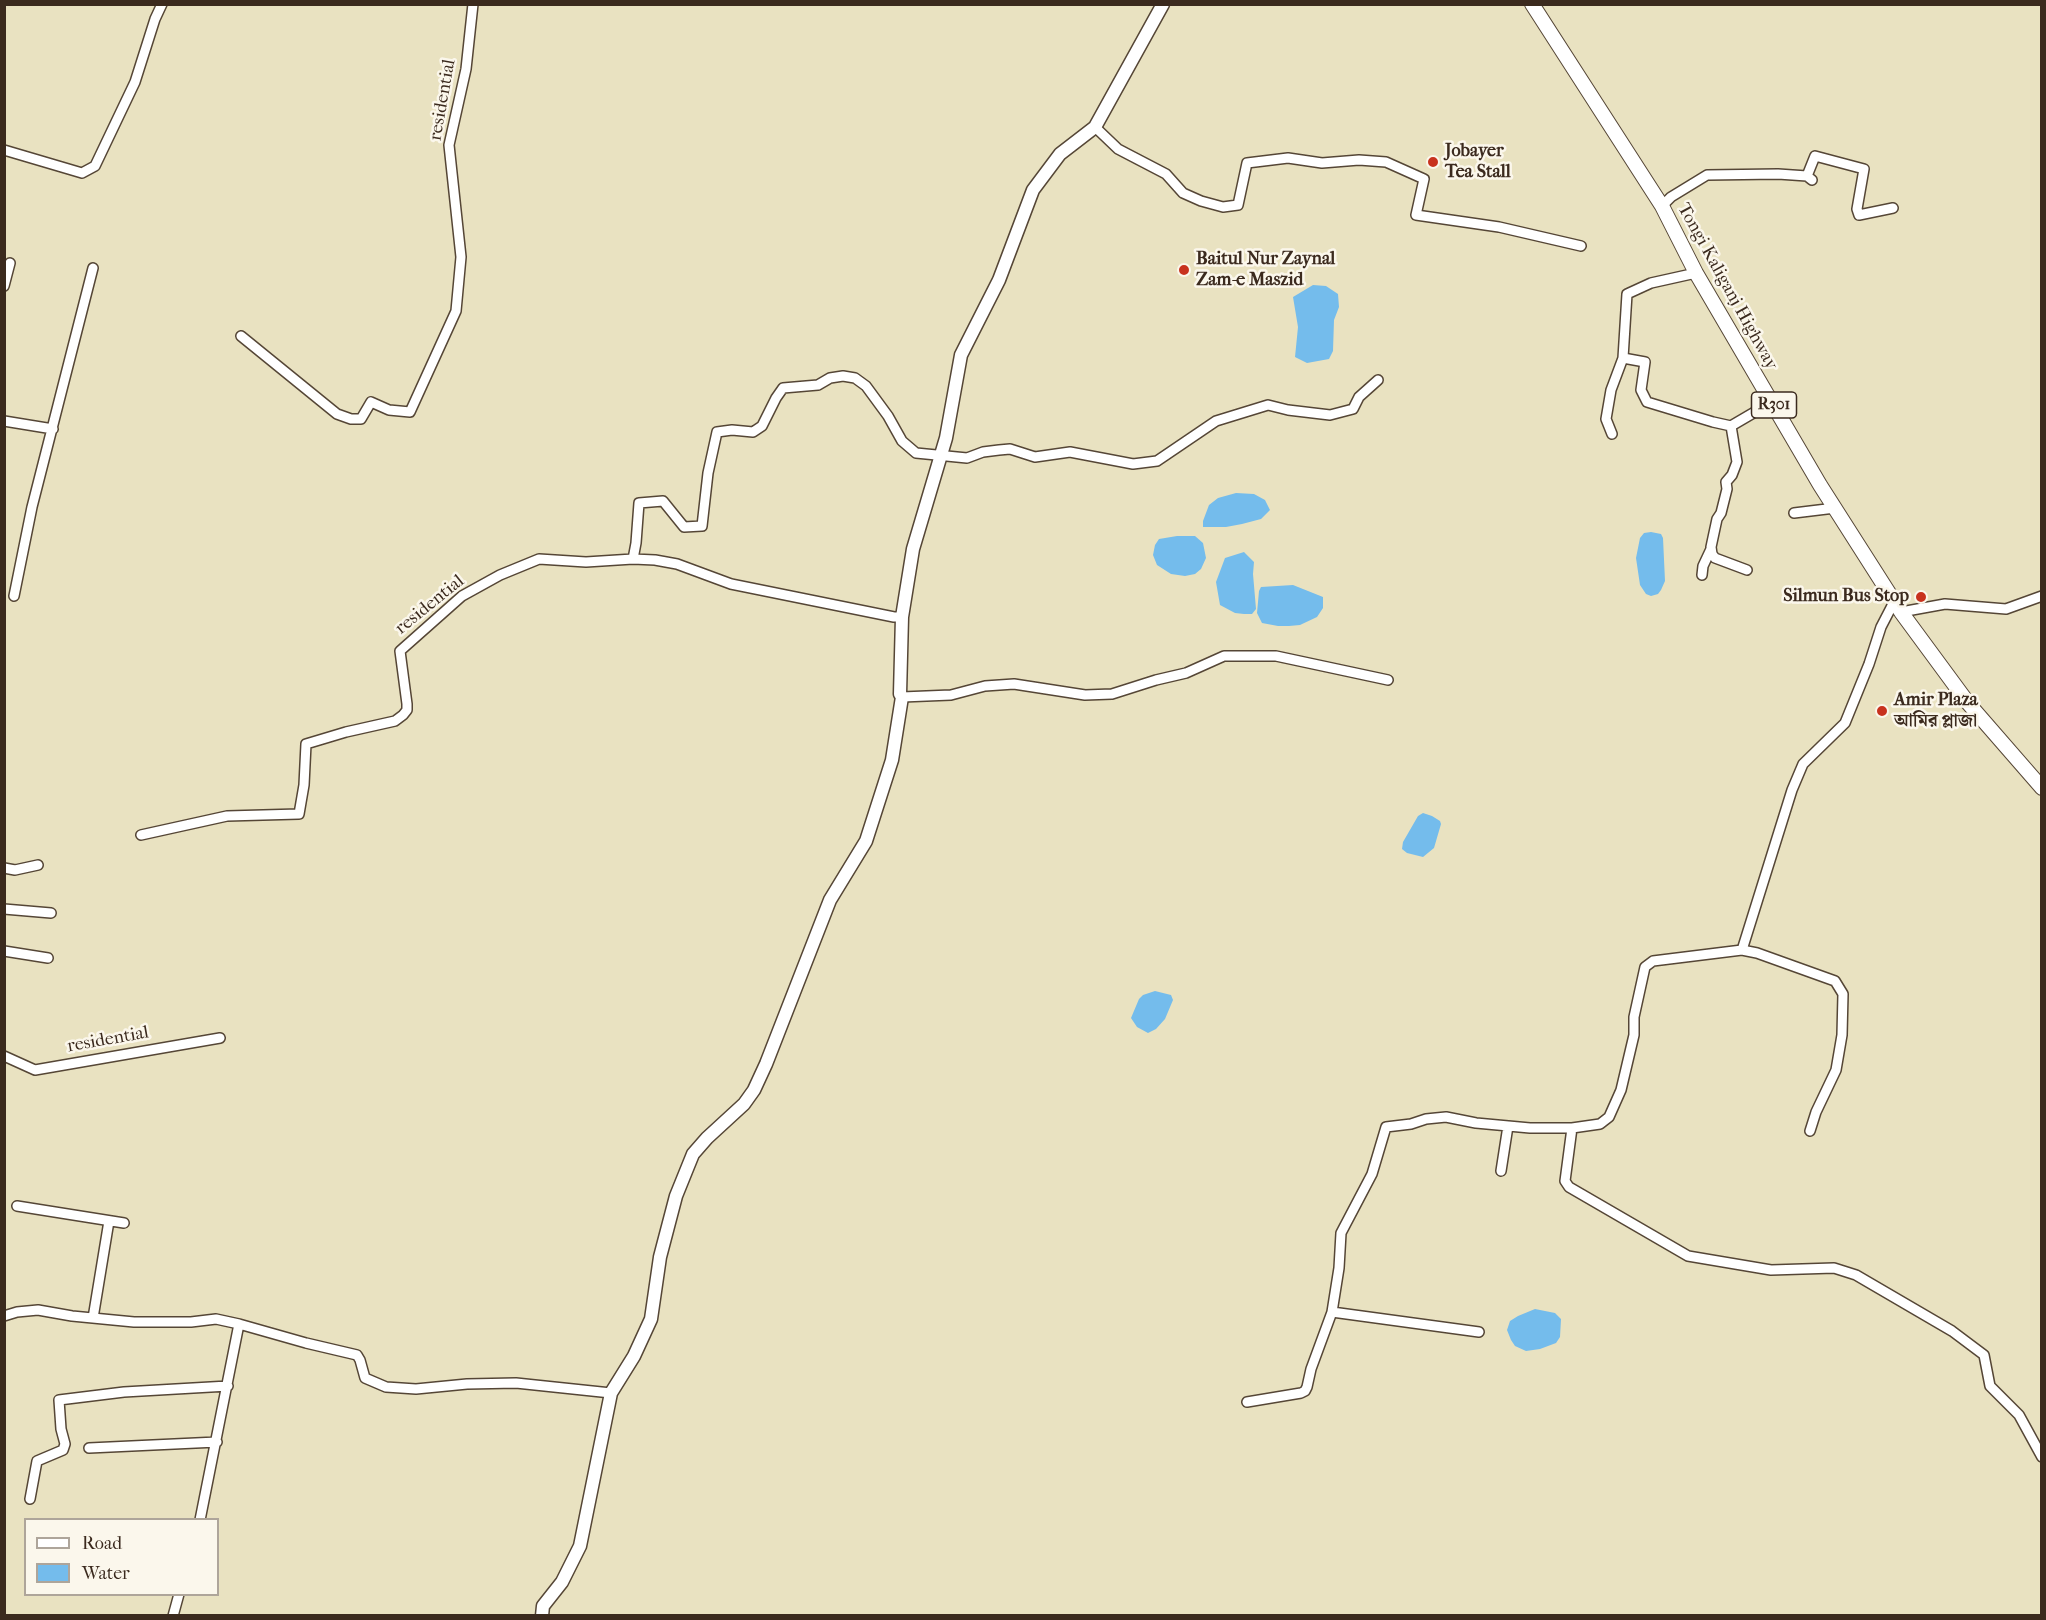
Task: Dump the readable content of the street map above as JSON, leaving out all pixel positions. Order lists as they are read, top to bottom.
{
  "streets": {
    "main road": ["Tongi Kaliganj Highway", "R301"],
    "street": ["residential"]
  },
  "places": [
    "Jobayer Tea Stall",
    "Baitul Nur Zaynal Zam-e Maszid",
    "Silmun Bus Stop",
    "Amir Plaza আমির প্লাজা"
  ],
  "legend": ["Road", "Water"]
}
